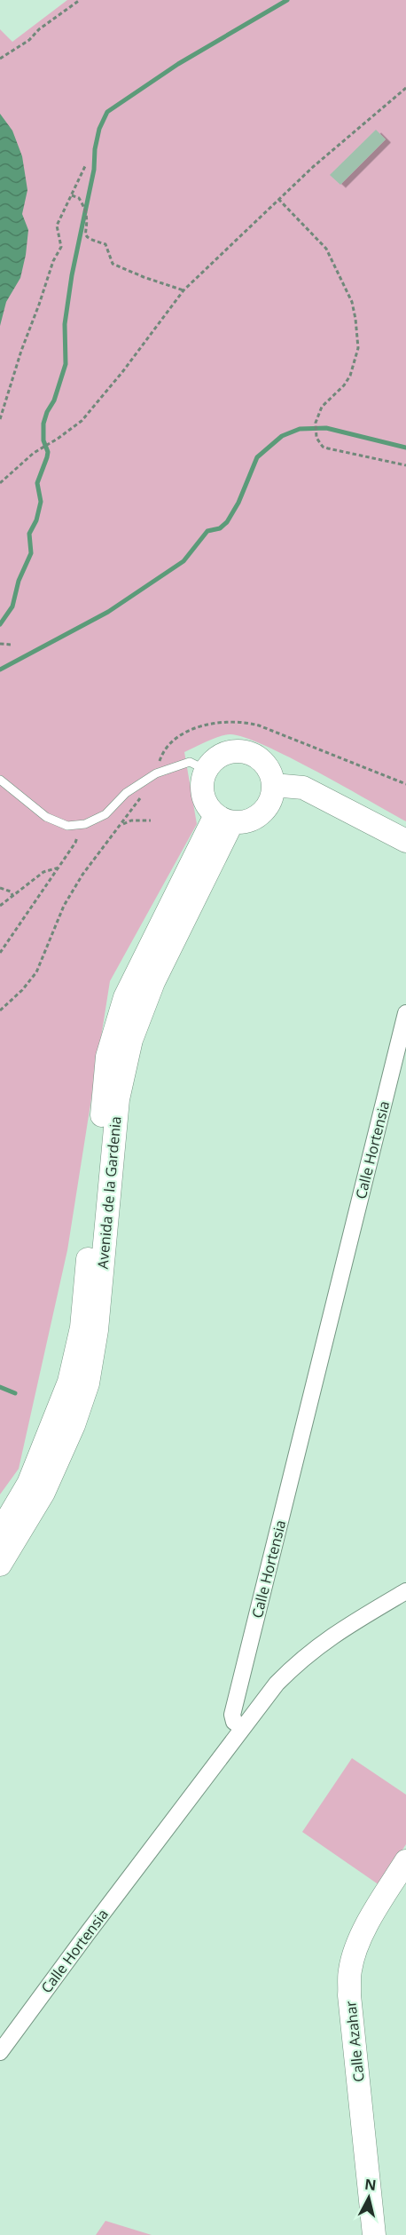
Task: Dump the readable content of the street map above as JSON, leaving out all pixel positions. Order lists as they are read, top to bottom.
{
  "streets": {
    "street": ["Calle Hortensia", "Avenida de la Gardenia", "Calle Azahar"]
  },
  "north": "top"
}
